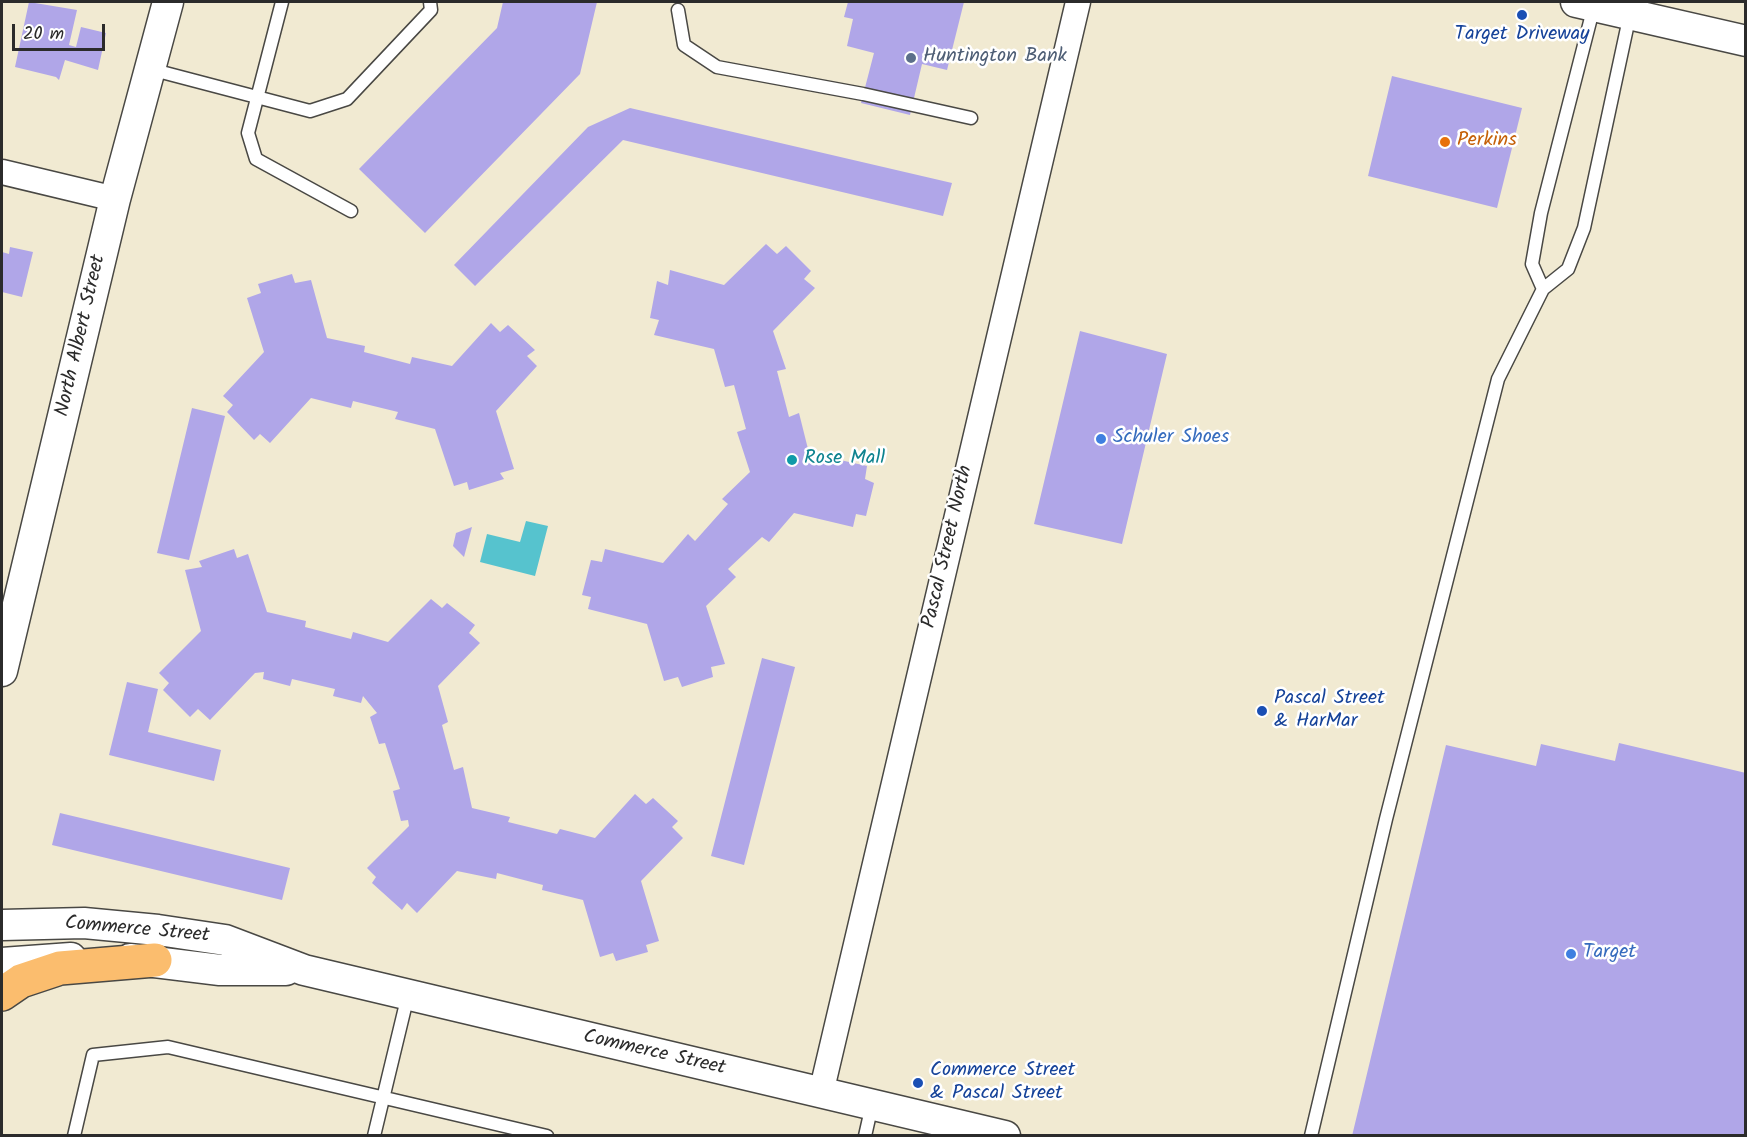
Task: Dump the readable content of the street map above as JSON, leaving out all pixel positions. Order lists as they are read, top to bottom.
{
  "streets": {
    "street": ["North Albert Street", "Pascal Street North", "Commerce Street"]
  },
  "crossings": [
    ["Pascal Street North", "Commerce Street"]
  ],
  "places": [
    "Target Driveway",
    "Huntington Bank",
    "Perkins",
    "Schuler Shoes",
    "Rose Mall",
    "Pascal Street & HarMar",
    "Target",
    "Commerce Street & Pascal Street"
  ],
  "scale_bar": "20 m"
}
